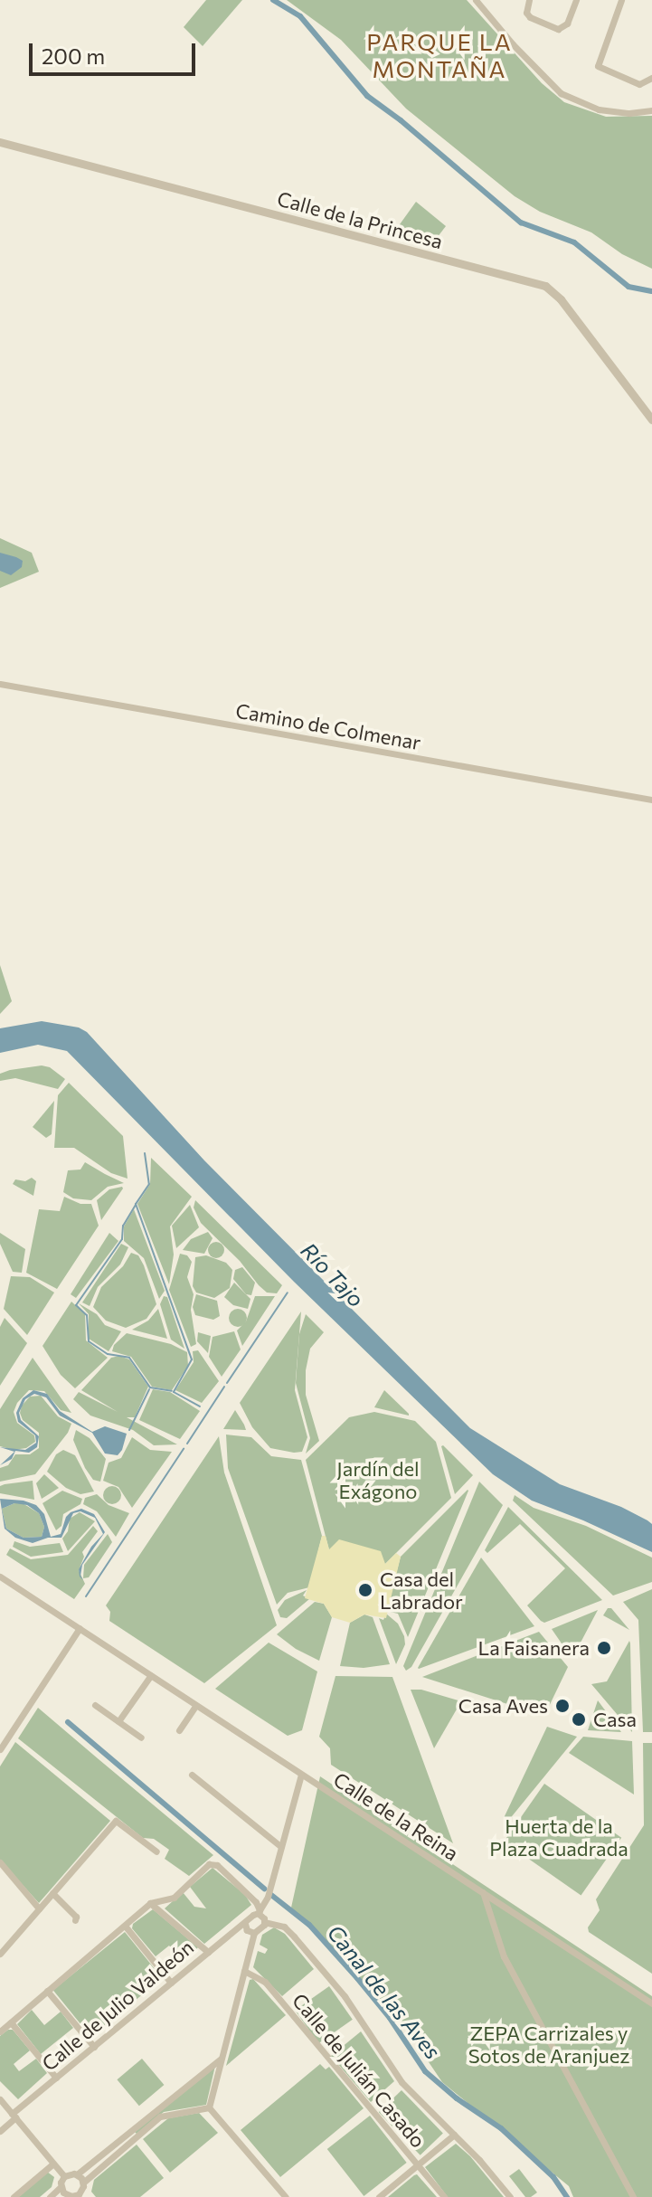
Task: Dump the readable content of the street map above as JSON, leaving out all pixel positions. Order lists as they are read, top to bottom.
{
  "streets": {
    "street": [
      "Calle de la Princesa",
      "Camino de Colmenar",
      "Calle de la Reina",
      "Calle de Julio Valdeón",
      "Calle de Julián Casado"
    ]
  },
  "districts": ["PARQUE LA MONTAÑA"],
  "water": ["Río Tajo", "Canal de las Aves"],
  "parks": ["Jardín del Exágono", "Huerta de la Plaza Cuadrada", "ZEPA Carrizales y Sotos de Aranjuez"],
  "places": [
    "Casa del Labrador",
    "La Faisanera",
    "Casa Aves",
    "Casa"
  ],
  "scale_bar": "200 m"
}
